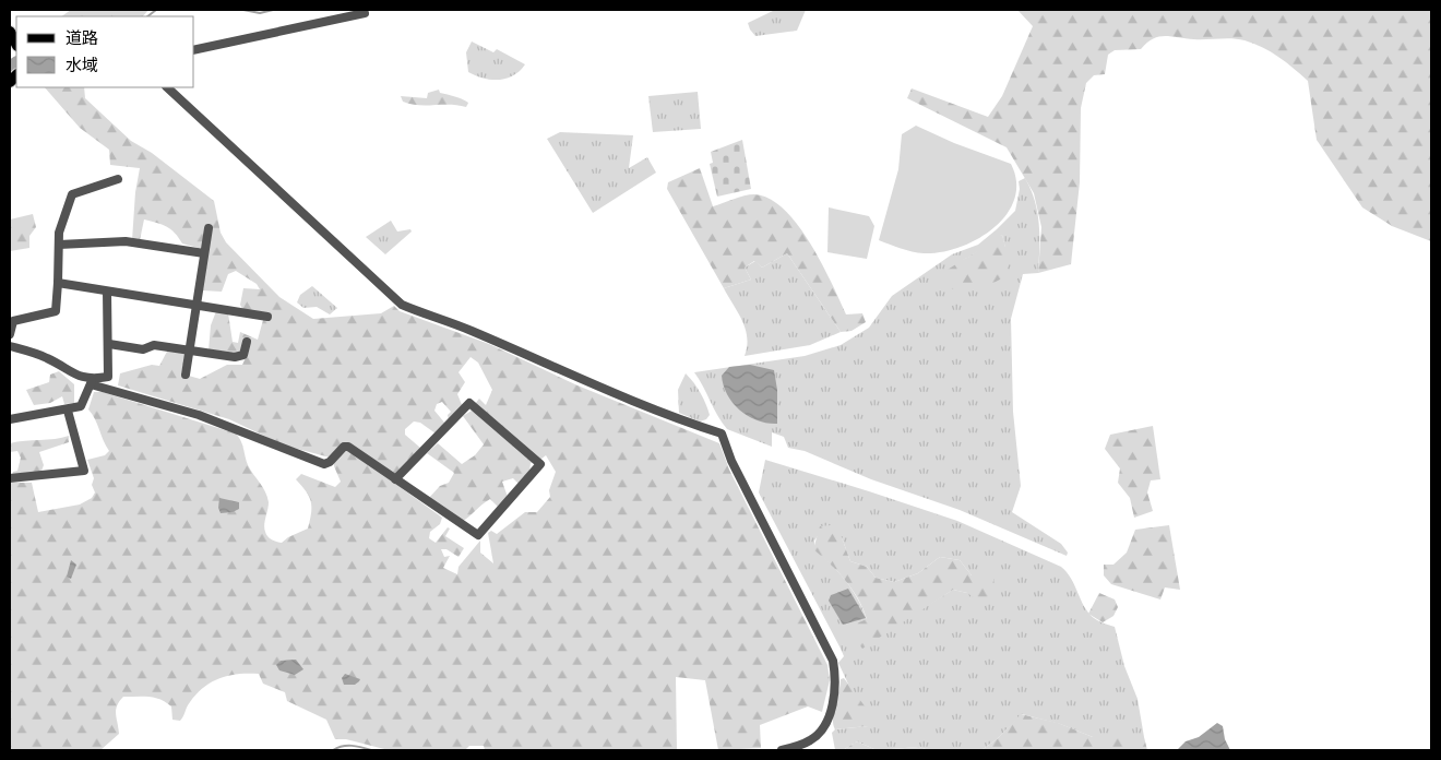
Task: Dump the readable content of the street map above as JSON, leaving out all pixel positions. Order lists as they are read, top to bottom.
{
  "legend": ["道路", "水域"]
}
